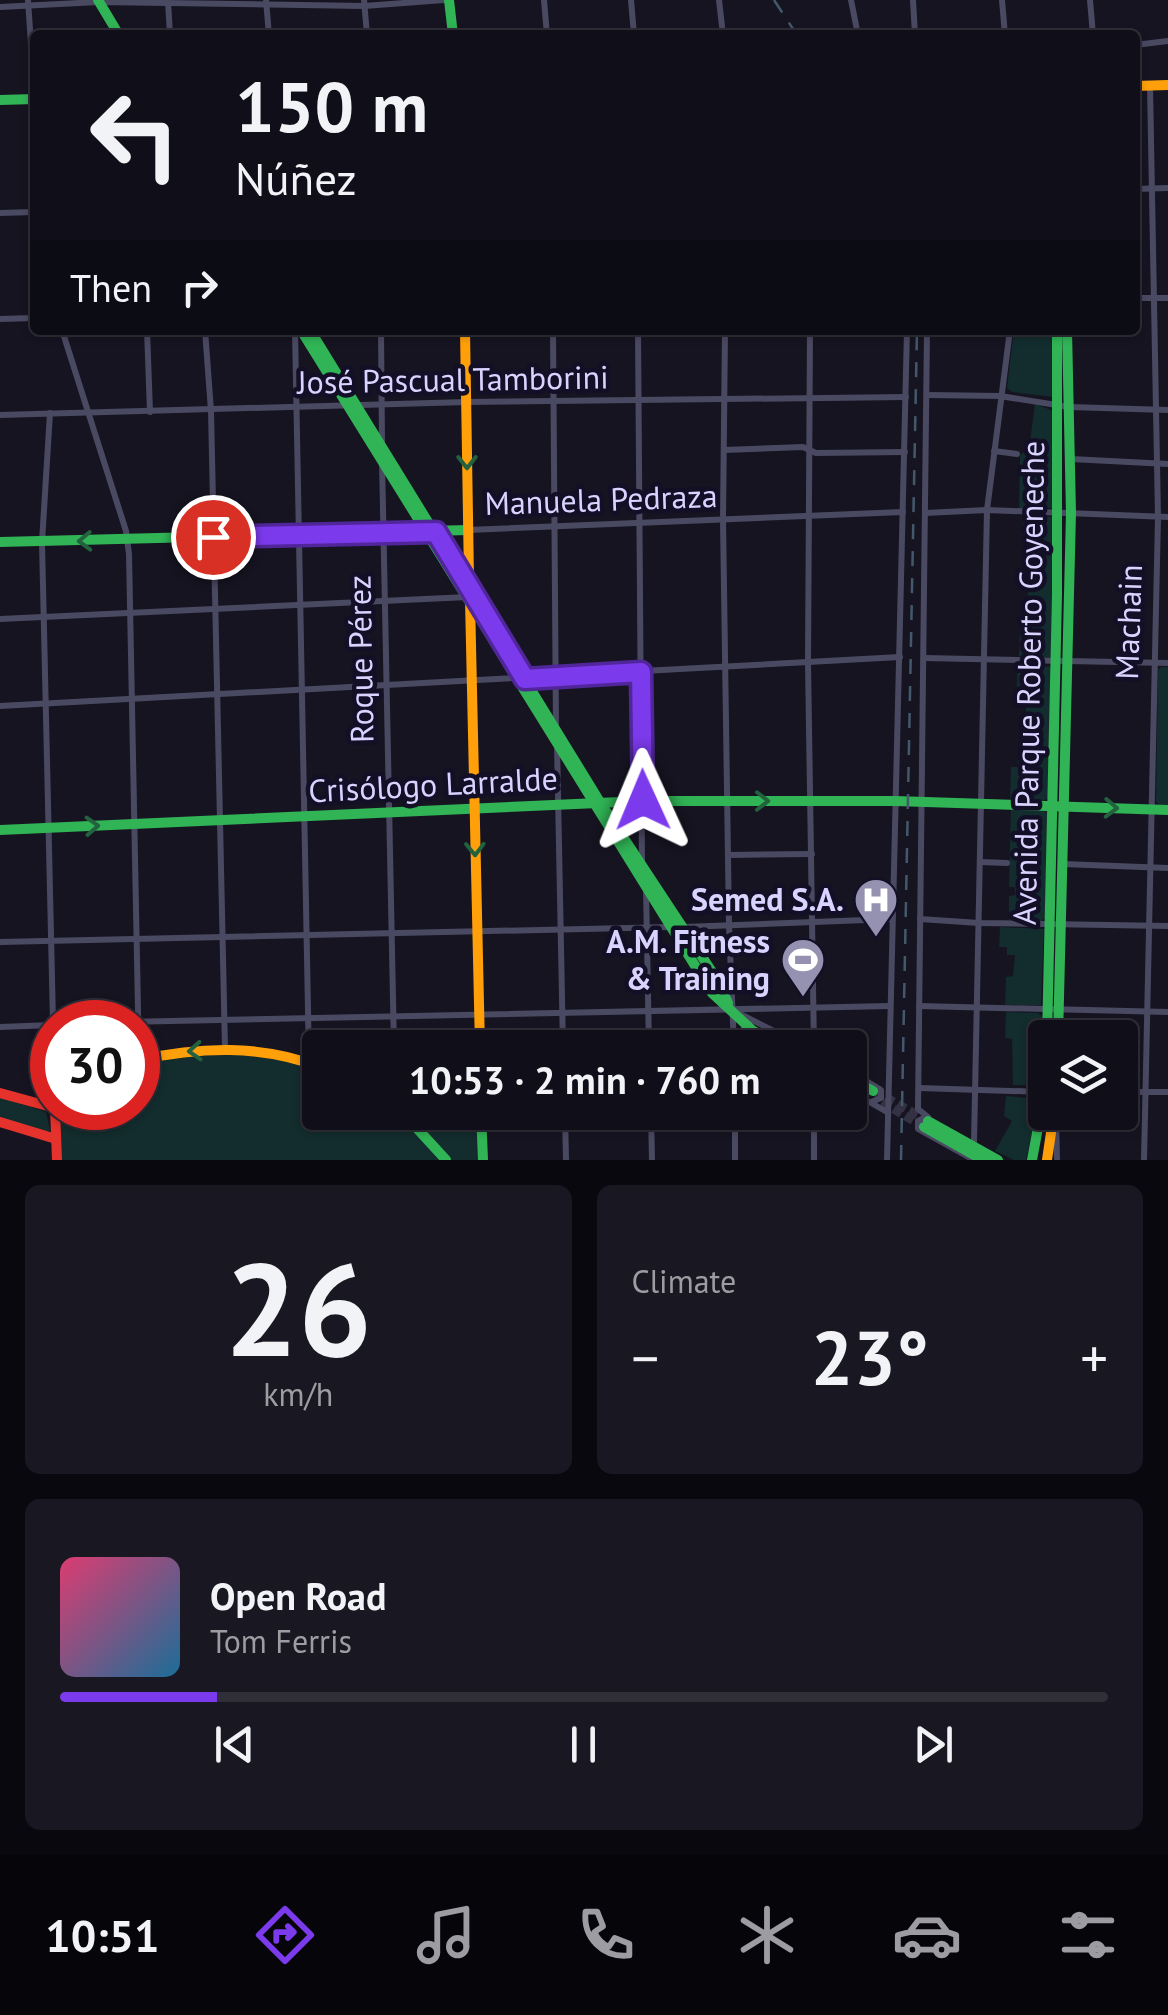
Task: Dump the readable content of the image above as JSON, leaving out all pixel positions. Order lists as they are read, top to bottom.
{
  "streets": {
    "main road": ["Manuela Pedraza", "Avenida Parque Roberto Goyeneche", "Crisólogo Larralde"],
    "street": ["José Pascual Tamborini", "Machain", "Roque Pérez"]
  },
  "crossings": [
    ["José Pascual Tamborini", "Roque Pérez"],
    ["Manuela Pedraza", "Roque Pérez"],
    ["Machain", "Crisólogo Larralde"],
    ["Roque Pérez", "Crisólogo Larralde"],
    ["Avenida Parque Roberto Goyeneche", "Crisólogo Larralde"]
  ],
  "places": {
    "hospital": ["Semed S.A."],
    "sports": ["A.M. Fitness & Training"]
  },
  "page": {
    "turn": ["150 m", "Núñez"],
    "then": "Then",
    "limit": "30",
    "trip": "10:53 · 2 min · 760 m",
    "tile": [
      ["26", "km/h"],
      "Climate"
    ],
    "heat": ["−", "23°", "+"],
    "song": ["Open Road", "Tom Ferris"],
    "tabs": "10:51"
  }
}
